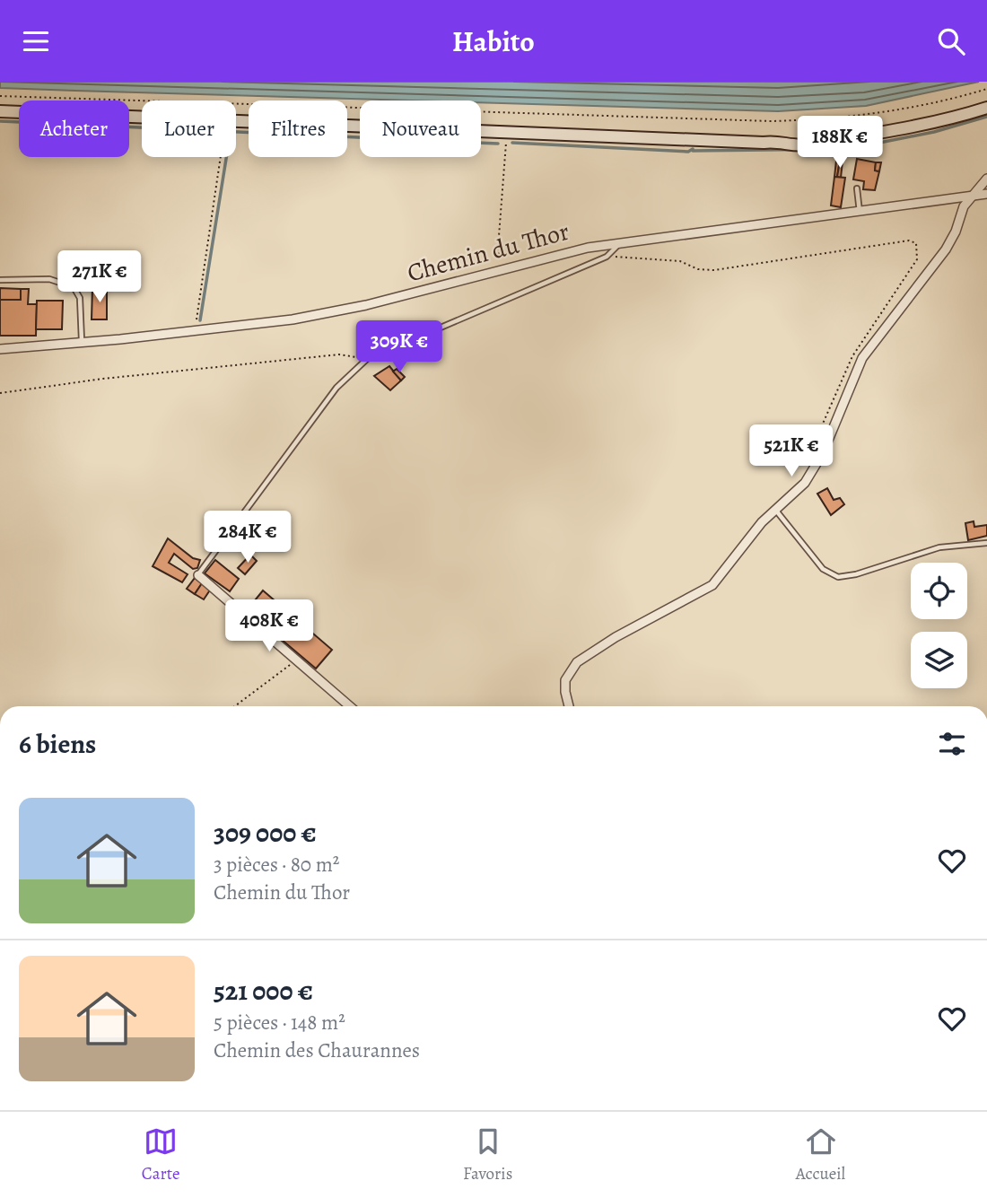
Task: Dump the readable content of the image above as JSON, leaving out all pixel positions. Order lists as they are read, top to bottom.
{
  "streets": {
    "street": ["Chemin du Thor"]
  },
  "page": {
    "header": "Habito",
    "chip": [
      "Acheter",
      "Louer",
      "Filtres",
      "Nouveau"
    ],
    "price": [
      "188K €",
      "271K €",
      "309K €",
      "521K €",
      "284K €",
      "408K €"
    ],
    "heading": "6 biens",
    "list": [
      {
        "name": "309 000 €",
        "note": "3 pièces · 80 m² · Chemin du Thor"
      },
      {
        "name": "521 000 €",
        "note": "5 pièces · 148 m² · Chemin des Chaurannes"
      }
    ],
    "tabs": ["Carte", "Favoris", "Accueil"]
  }
}
